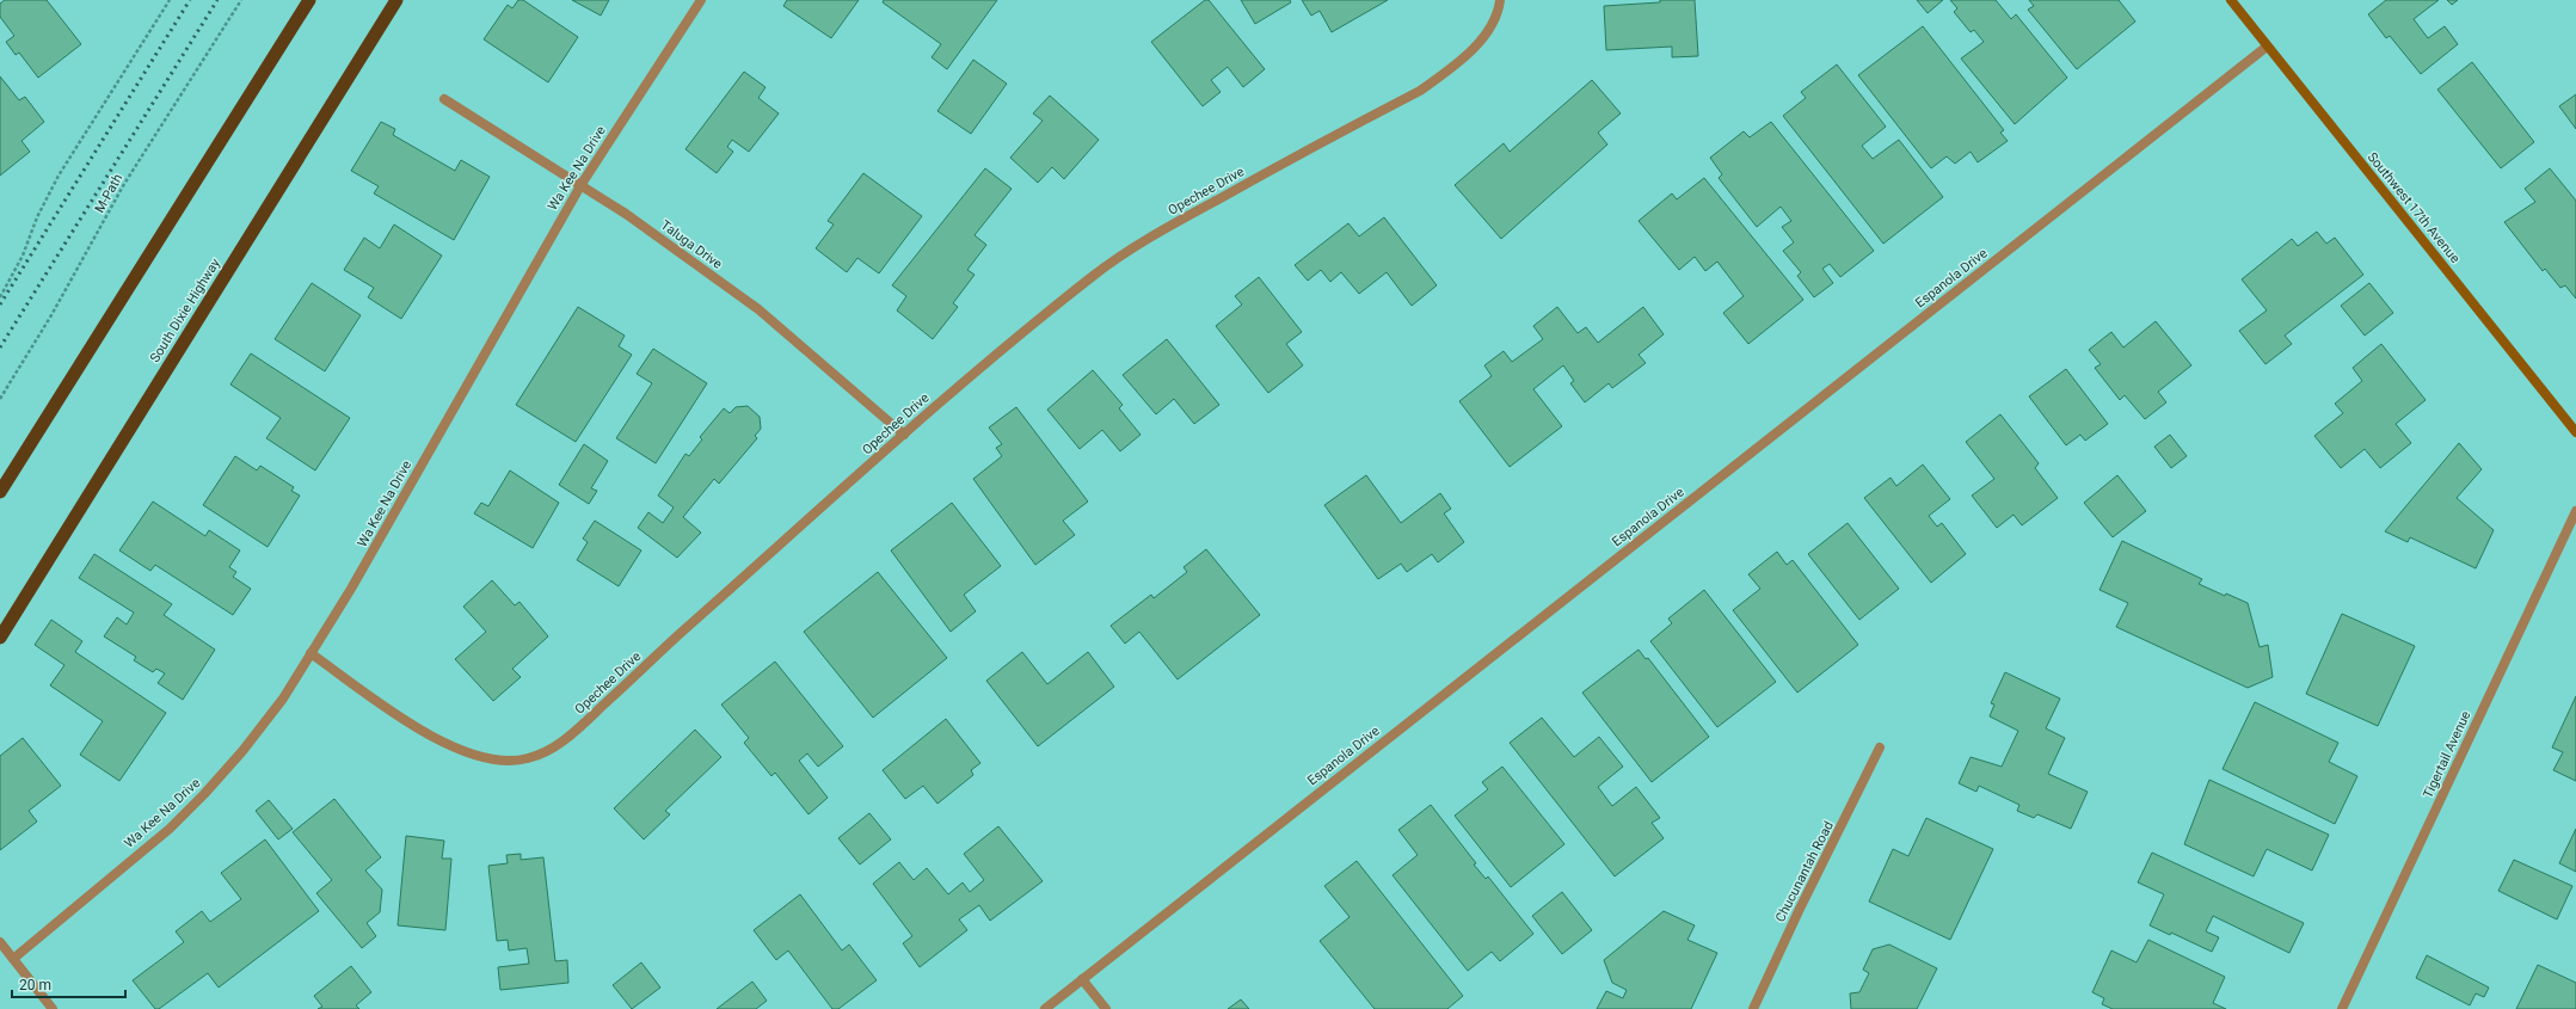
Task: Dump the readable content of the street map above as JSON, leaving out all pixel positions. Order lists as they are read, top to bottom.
{
  "streets": {
    "highway": ["South Dixie Highway"],
    "main road": ["Southwest 17th Avenue"],
    "street": [
      "Wa Kee Na Drive",
      "Opechee Drive",
      "Taluga Drive",
      "Espanola Drive",
      "Tigertail Avenue",
      "Chucunantah Road"
    ],
    "path": ["M-Path"]
  },
  "crossings": [
    ["Wa Kee Na Drive", "Opechee Drive"],
    ["Wa Kee Na Drive", "Taluga Drive"],
    ["Opechee Drive", "Taluga Drive"],
    ["Southwest 17th Avenue", "Espanola Drive"]
  ],
  "scale_bar": "20 m"
}
